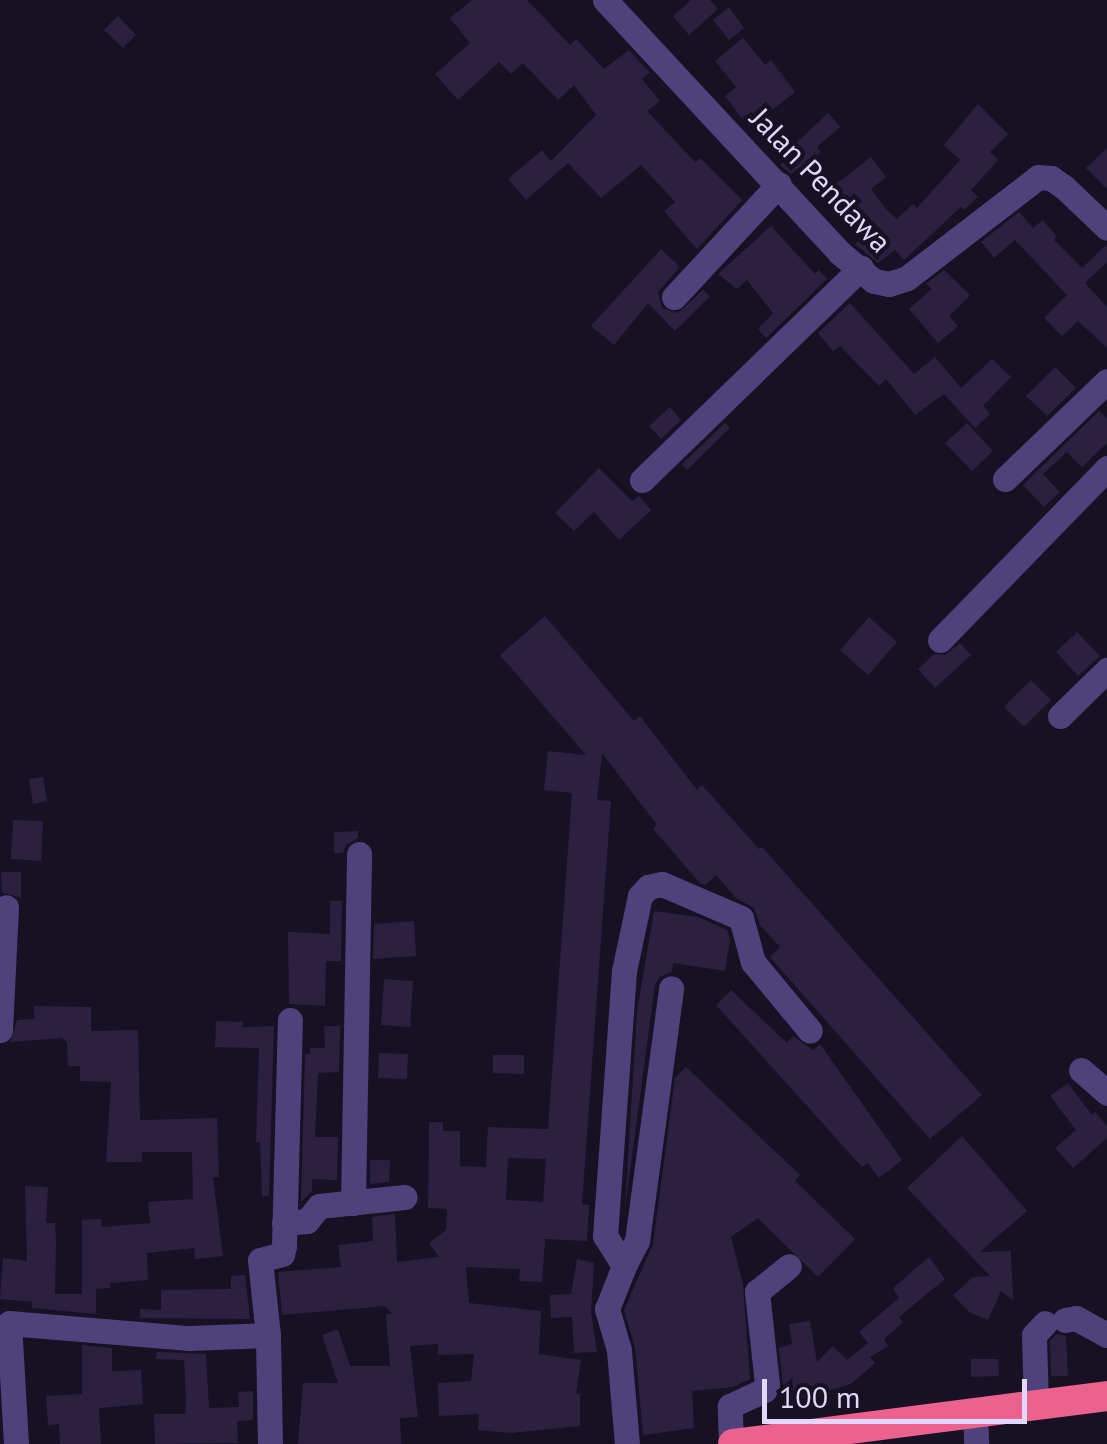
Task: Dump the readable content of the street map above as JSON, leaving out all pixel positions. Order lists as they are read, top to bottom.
{
  "streets": {
    "street": ["Jalan Pendawa"]
  },
  "scale_bar": "100 m"
}
